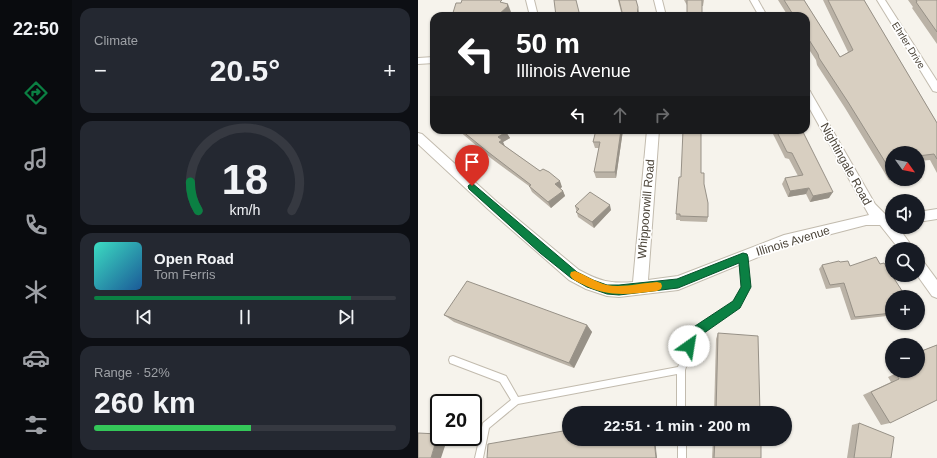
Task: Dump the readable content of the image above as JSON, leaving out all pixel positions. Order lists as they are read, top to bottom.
{
  "streets": {
    "street": [
      "Ehrler Drive",
      "Nightingale Road",
      "Whippoorwill Road",
      "Illinois Avenue"
    ]
  },
  "crossings": [
    ["Whippoorwill Road", "Illinois Avenue"]
  ],
  "north": "bottom right",
  "page": {
    "tabs": "22:50",
    "tile": [
      "Climate",
      ["Range · 52%", "260 km"]
    ],
    "turn": ["50 m", "Illinois Avenue"],
    "heat": ["−", "20.5°", "+"],
    "map_buttons": ["+", "−"],
    "song": ["Open Road", "Tom Ferris"],
    "limit": "20",
    "trip": "22:51 · 1 min · 200 m",
    "gauge": ["18", "km/h"]
  }
}
